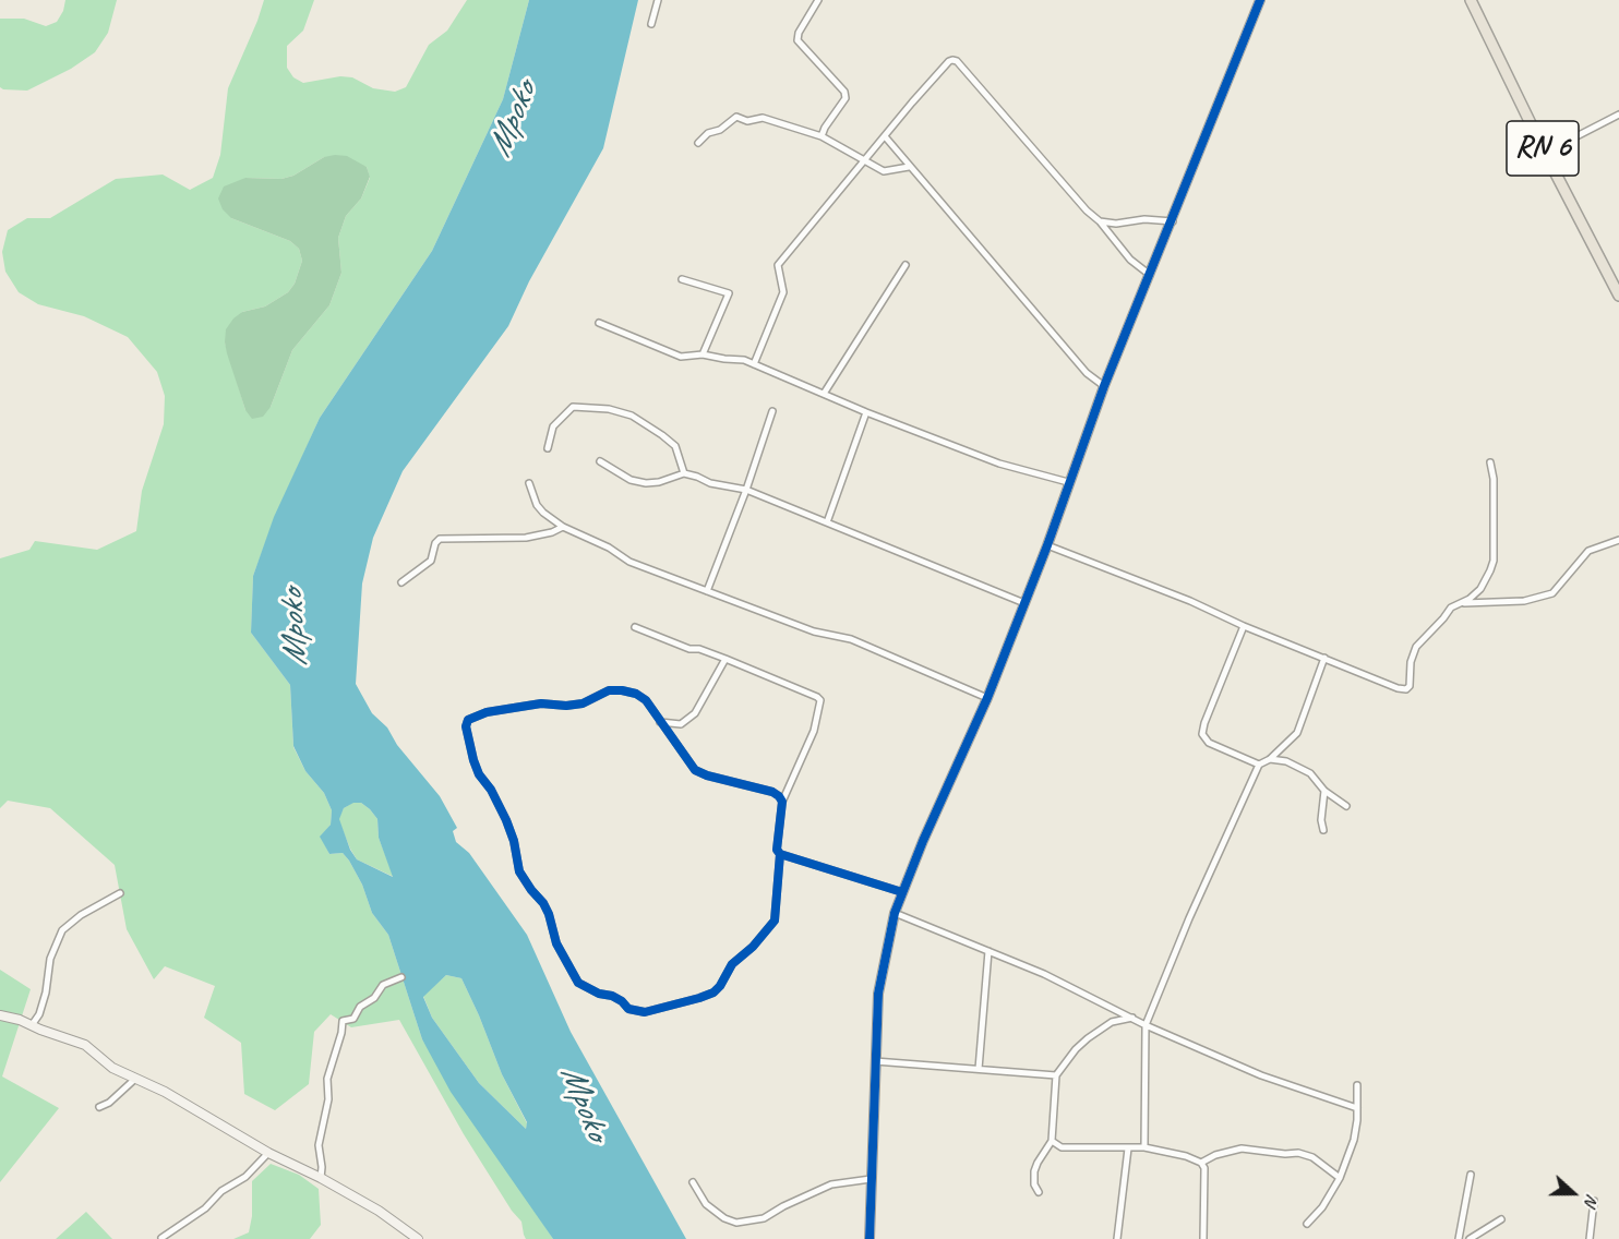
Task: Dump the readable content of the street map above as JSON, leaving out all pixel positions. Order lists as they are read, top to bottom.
{
  "streets": {
    "main road": ["RN 6"]
  },
  "water": ["Mpoko"],
  "north": "right"
}
